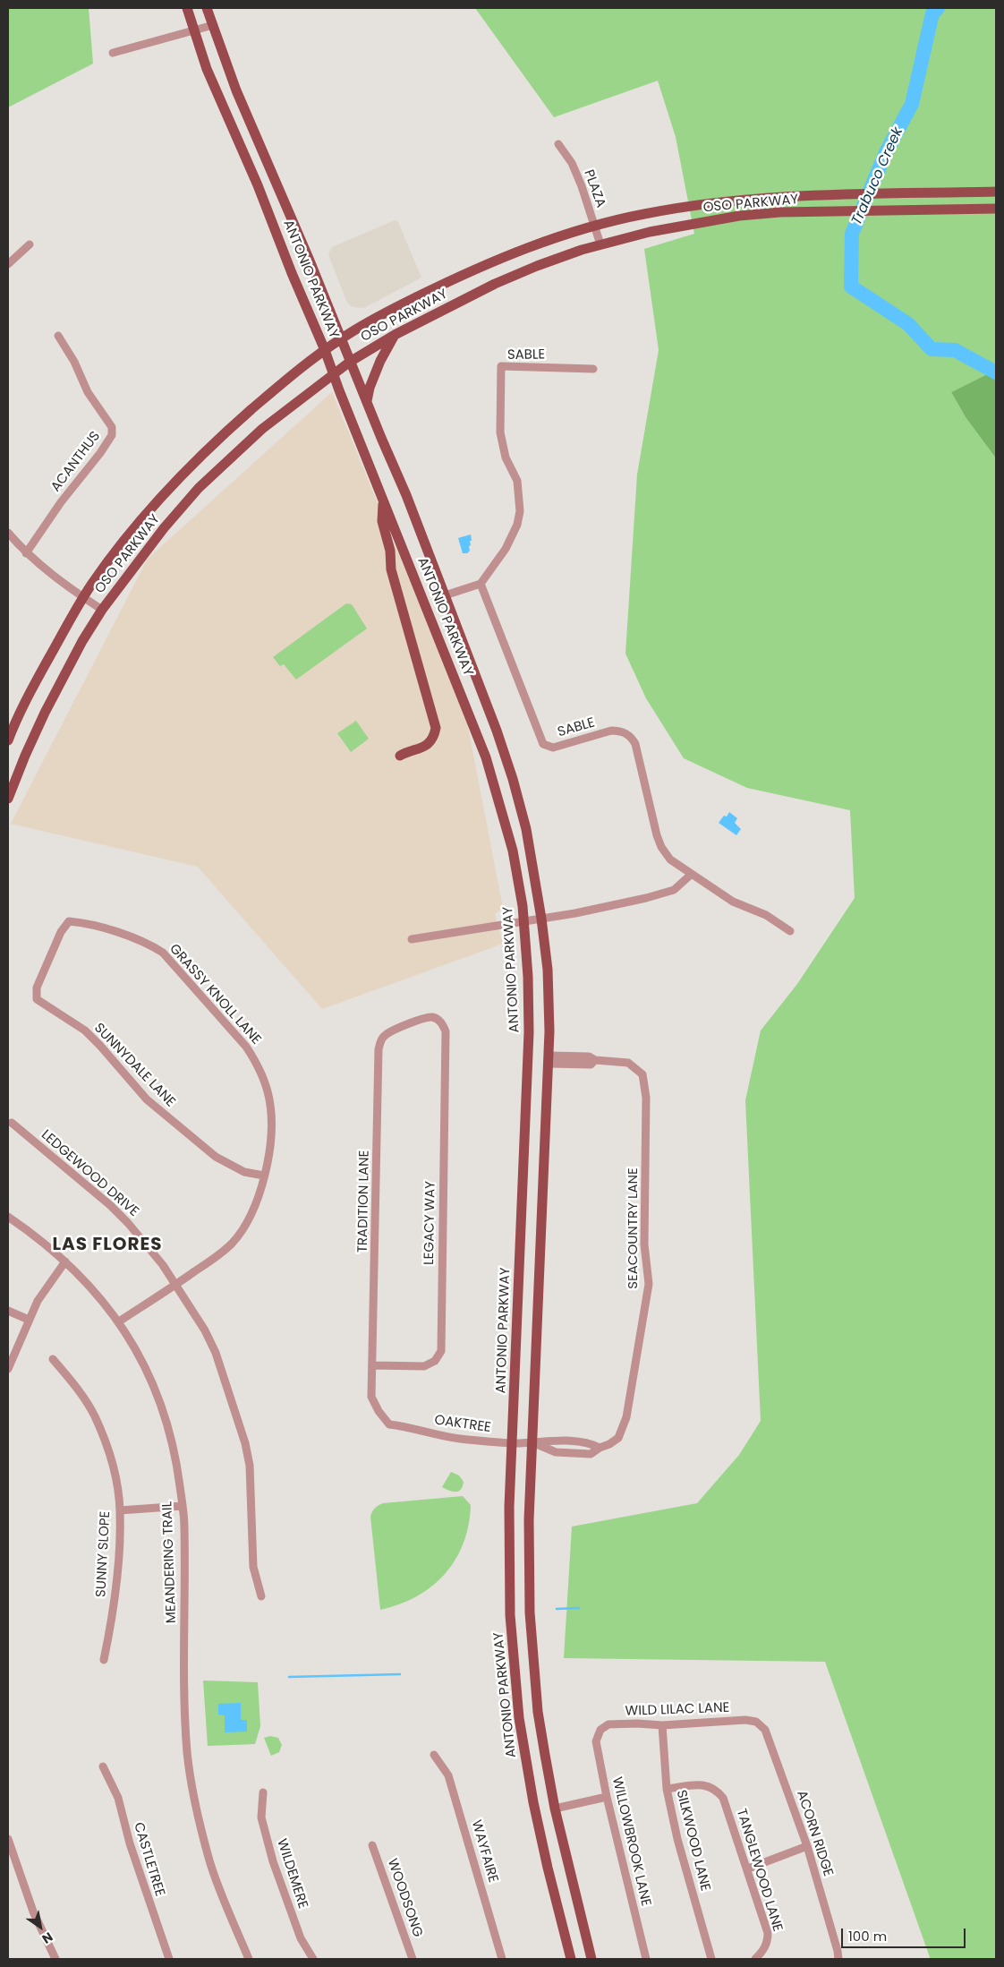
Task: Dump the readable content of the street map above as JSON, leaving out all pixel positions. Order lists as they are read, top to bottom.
{
  "streets": {
    "main road": ["OSO PARKWAY", "ANTONIO PARKWAY"],
    "street": [
      "PLAZA",
      "SABLE",
      "ACANTHUS",
      "GRASSY KNOLL LANE",
      "SUNNYDALE LANE",
      "LEDGEWOOD DRIVE",
      "TRADITION LANE",
      "LEGACY WAY",
      "SEACOUNTRY LANE",
      "OAKTREE",
      "SUNNY SLOPE",
      "MEANDERING TRAIL",
      "WILD LILAC LANE",
      "ACORN RIDGE",
      "SILKWOOD LANE",
      "WILLOWBROOK LANE",
      "WAYFAIRE",
      "CASTLETREE",
      "TANGLEWOOD LANE",
      "WILDEMERE",
      "WOODSONG"
    ]
  },
  "crossings": [
    ["PLAZA", "OSO PARKWAY"],
    ["OSO PARKWAY", "ANTONIO PARKWAY"],
    ["ANTONIO PARKWAY", "SEACOUNTRY LANE"],
    ["ANTONIO PARKWAY", "OAKTREE"],
    ["GRASSY KNOLL LANE", "SUNNYDALE LANE"],
    ["GRASSY KNOLL LANE", "LEDGEWOOD DRIVE"],
    ["GRASSY KNOLL LANE", "MEANDERING TRAIL"],
    ["TRADITION LANE", "LEGACY WAY"],
    ["TRADITION LANE", "OAKTREE"],
    ["SEACOUNTRY LANE", "OAKTREE"],
    ["WILD LILAC LANE", "ACORN RIDGE"],
    ["WILD LILAC LANE", "SILKWOOD LANE"],
    ["WILD LILAC LANE", "WILLOWBROOK LANE"],
    ["SILKWOOD LANE", "TANGLEWOOD LANE"]
  ],
  "districts": ["LAS FLORES"],
  "water": ["Trabuco Creek"],
  "scale_bar": "100 m",
  "north": "bottom right"
}
